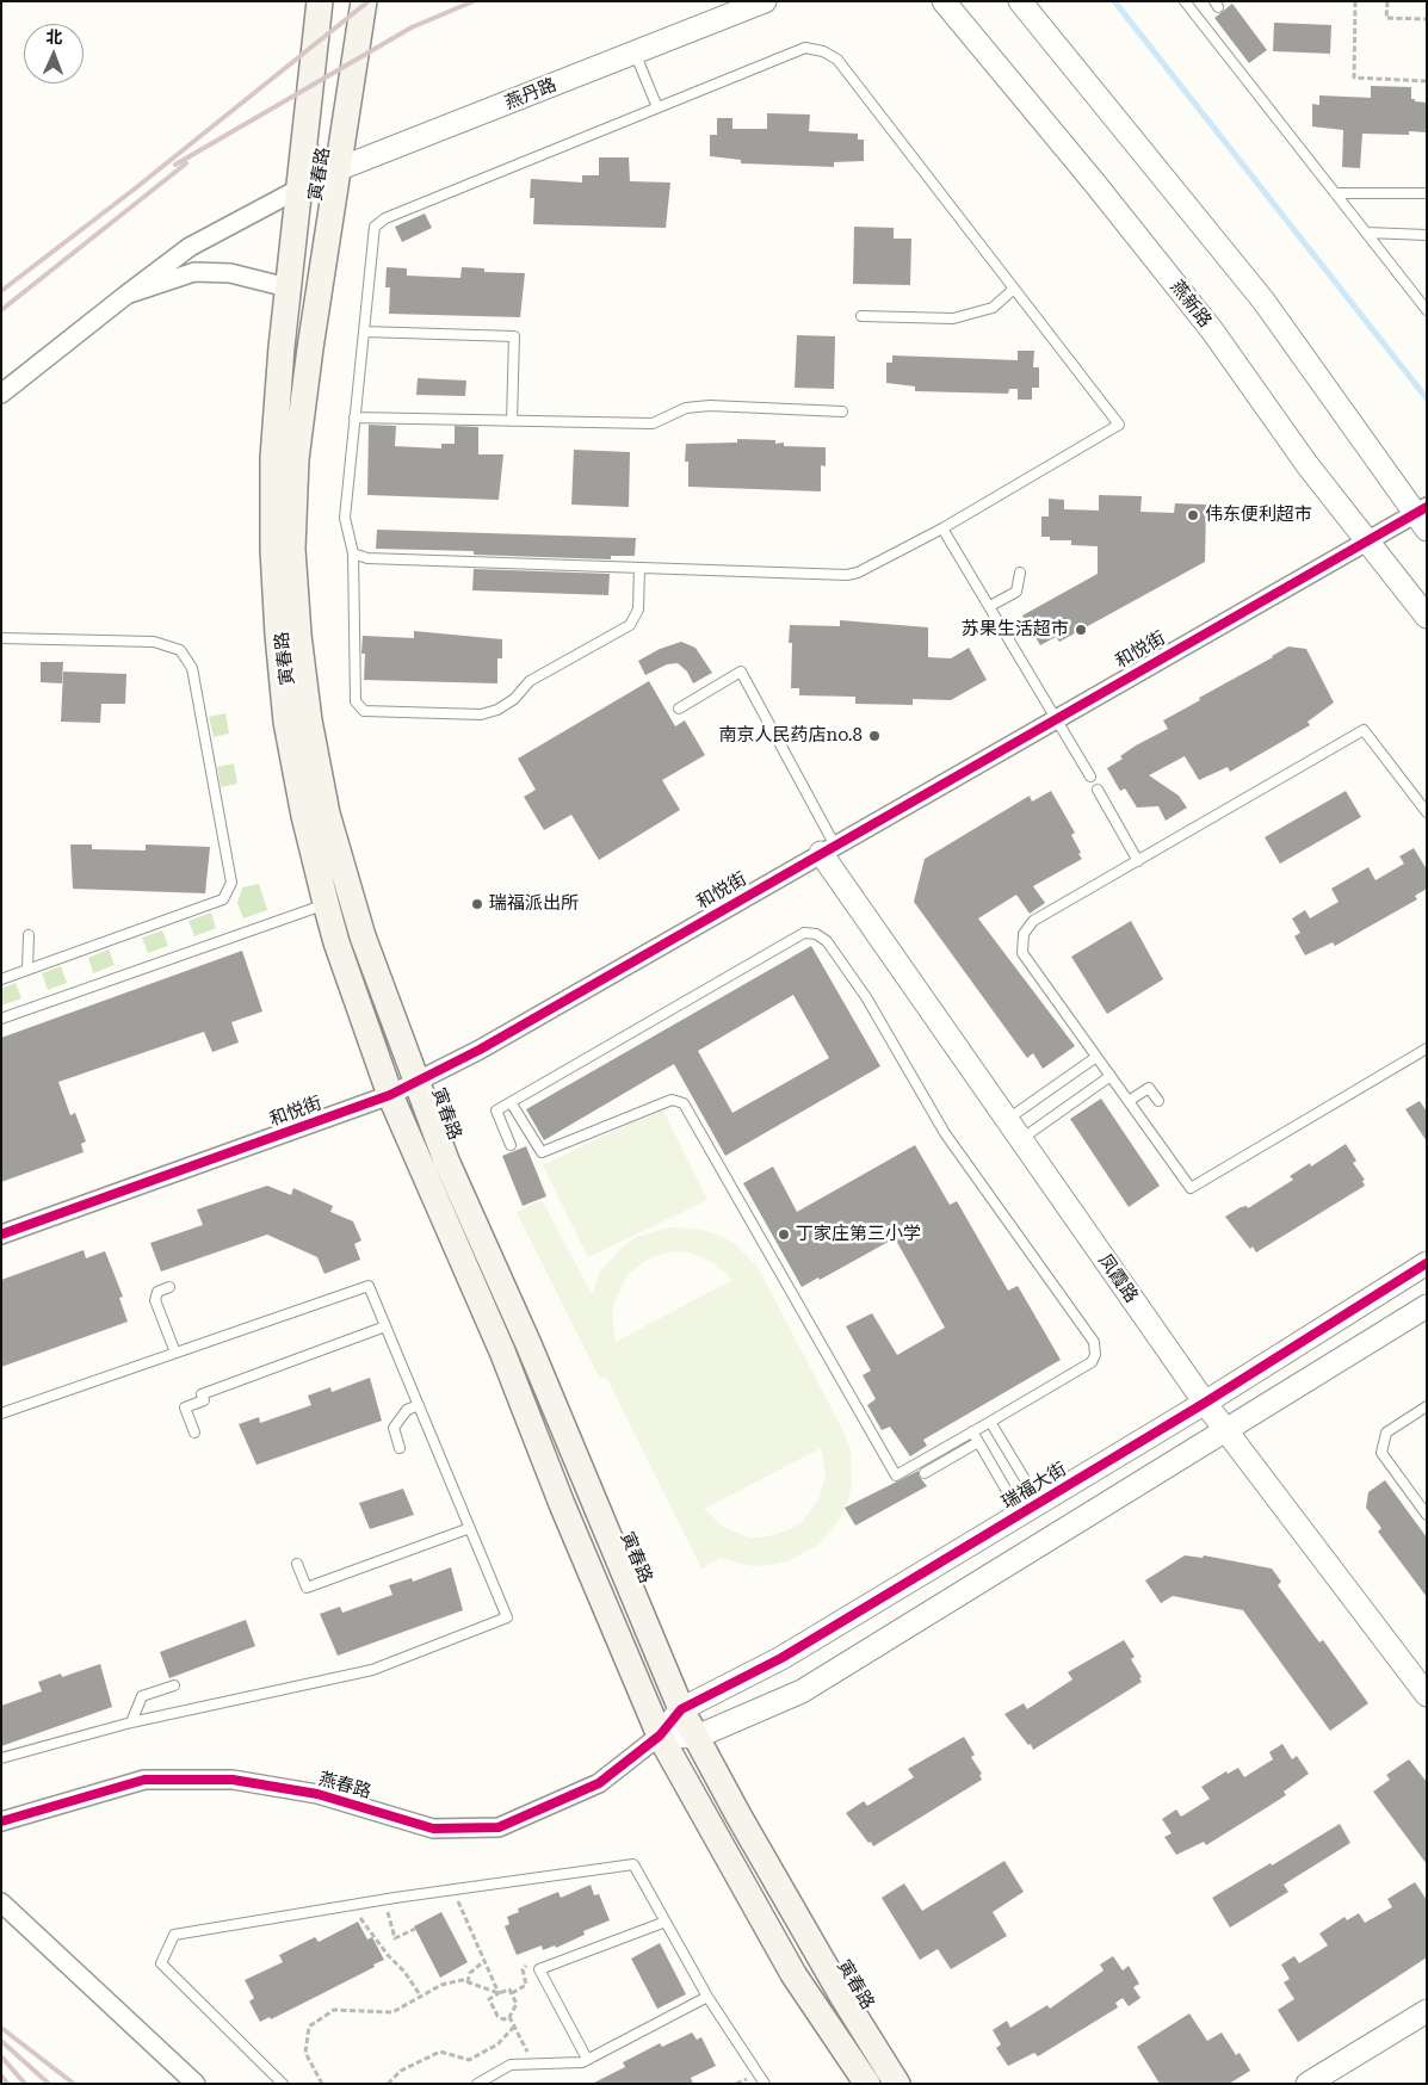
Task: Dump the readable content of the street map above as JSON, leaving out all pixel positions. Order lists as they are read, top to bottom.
{
  "streets": {
    "main road": ["寅春路"],
    "street": [
      "燕丹路",
      "燕新路",
      "和悦街",
      "凤霞路",
      "瑞福大街",
      "燕春路"
    ]
  },
  "crossings": [
    ["燕丹路", "寅春路"],
    ["寅春路", "和悦街"],
    ["寅春路", "瑞福大街"],
    ["寅春路", "燕春路"],
    ["燕新路", "和悦街"],
    ["和悦街", "凤霞路"],
    ["凤霞路", "瑞福大街"],
    ["瑞福大街", "燕春路"]
  ],
  "places": [
    "伟东便利超市",
    "苏果生活超市",
    "南京人民药店no.8",
    "瑞福派出所",
    "丁家庄第三小学"
  ],
  "north": "top"
}
